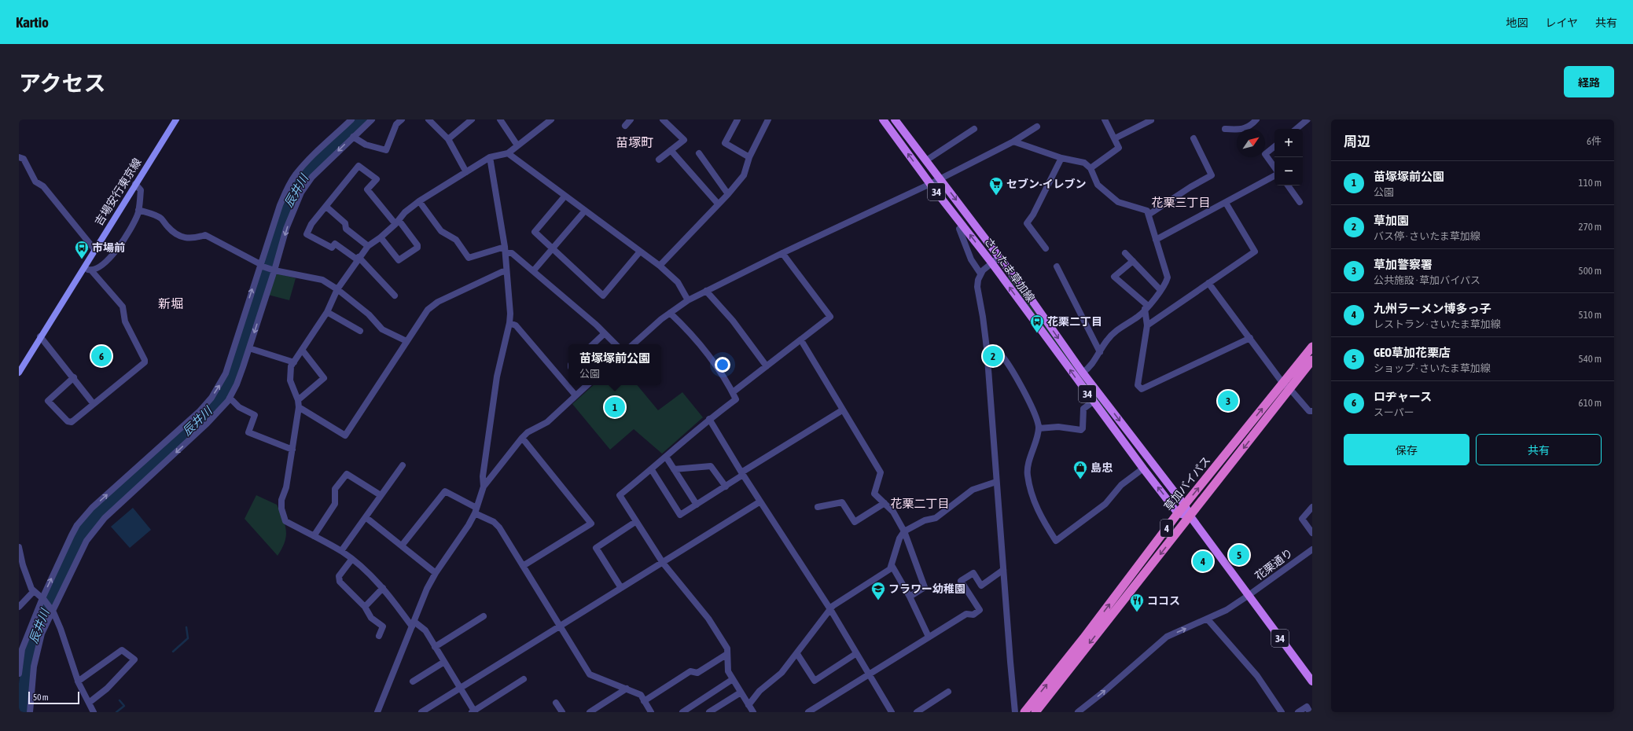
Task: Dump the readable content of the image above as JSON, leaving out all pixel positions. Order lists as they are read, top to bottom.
{
  "streets": {
    "highway": ["草加バイパス", "4"],
    "main road": ["吉場安行東京線", "34", "さいたま草加線"],
    "street": ["花栗通り"]
  },
  "crossings": [
    ["さいたま草加線", "草加バイパス"],
    ["さいたま草加線", "花栗通り"]
  ],
  "one_way": ["花栗通り"],
  "districts": [
    "苗塚町",
    "花栗三丁目",
    "新堀",
    "花栗二丁目"
  ],
  "water": ["辰井川"],
  "places": {
    "supermarket": ["セブン-イレブン"],
    "bus stop": ["市場前", "花栗二丁目"],
    "shop": ["島忠"],
    "school or university": ["フラワー幼稚園"],
    "restaurant": ["ココス"]
  },
  "scale_bar": "50 m",
  "north": "top right",
  "page": {
    "header": "Kartio",
    "nav": ["地図", "レイヤ", "共有"],
    "title": "アクセス",
    "buttons": [
      "経路",
      ["保存", "共有"]
    ],
    "heading": ["周辺", "6件"],
    "map_buttons": ["+", "−"],
    "list": [
      {
        "mark": "1",
        "name": "苗塚塚前公園",
        "note": "公園",
        "value": "110 m"
      },
      {
        "mark": "2",
        "name": "草加園",
        "note": "バス停 · さいたま草加線",
        "value": "270 m"
      },
      {
        "mark": "3",
        "name": "草加警察署",
        "note": "公共施設 · 草加バイパス",
        "value": "500 m"
      },
      {
        "mark": "4",
        "name": "九州ラーメン博多っ子",
        "note": "レストラン · さいたま草加線",
        "value": "510 m"
      },
      {
        "mark": "5",
        "name": "GEO草加花栗店",
        "note": "ショップ · さいたま草加線",
        "value": "540 m"
      },
      {
        "mark": "6",
        "name": "ロヂャース",
        "note": "スーパー",
        "value": "610 m"
      }
    ],
    "popup": ["苗塚塚前公園", "公園"],
    "pins": [
      "2",
      "6",
      "3",
      "1",
      "5",
      "4"
    ],
    "scale": "50 m"
  }
}
